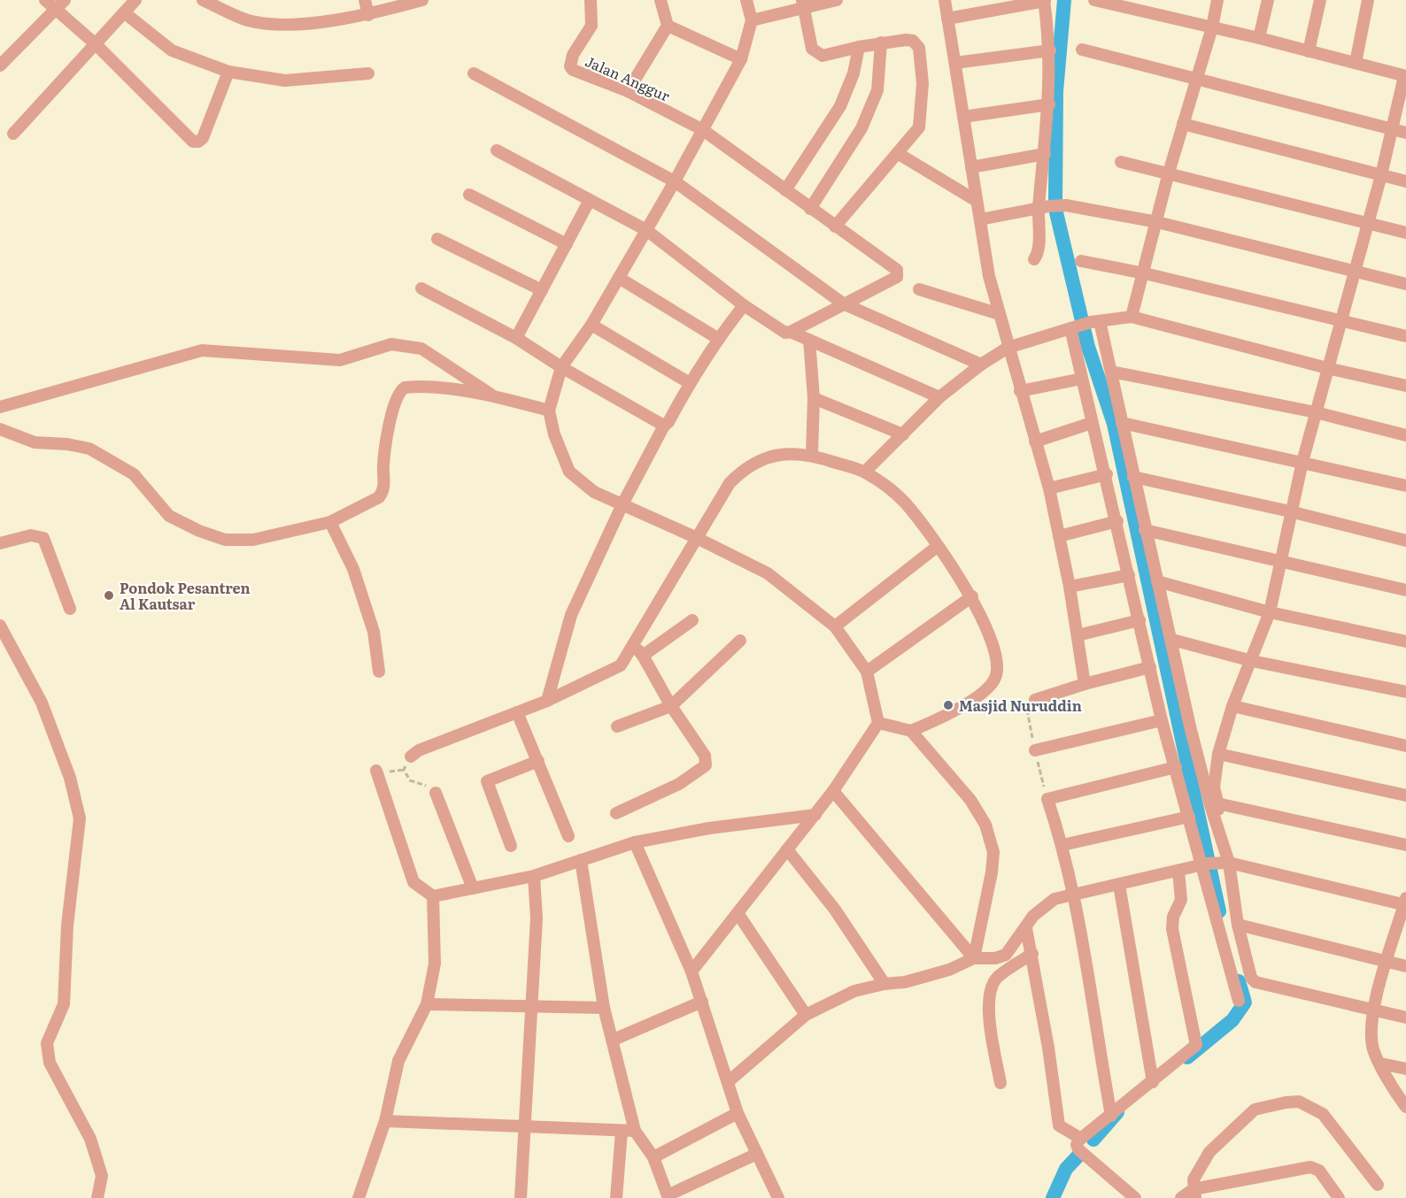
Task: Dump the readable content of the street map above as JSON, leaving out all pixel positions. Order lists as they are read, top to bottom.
{
  "streets": {
    "street": ["Jalan Anggur"]
  },
  "places": ["Pondok Pesantren Al Kautsar", "Masjid Nuruddin"]
}
